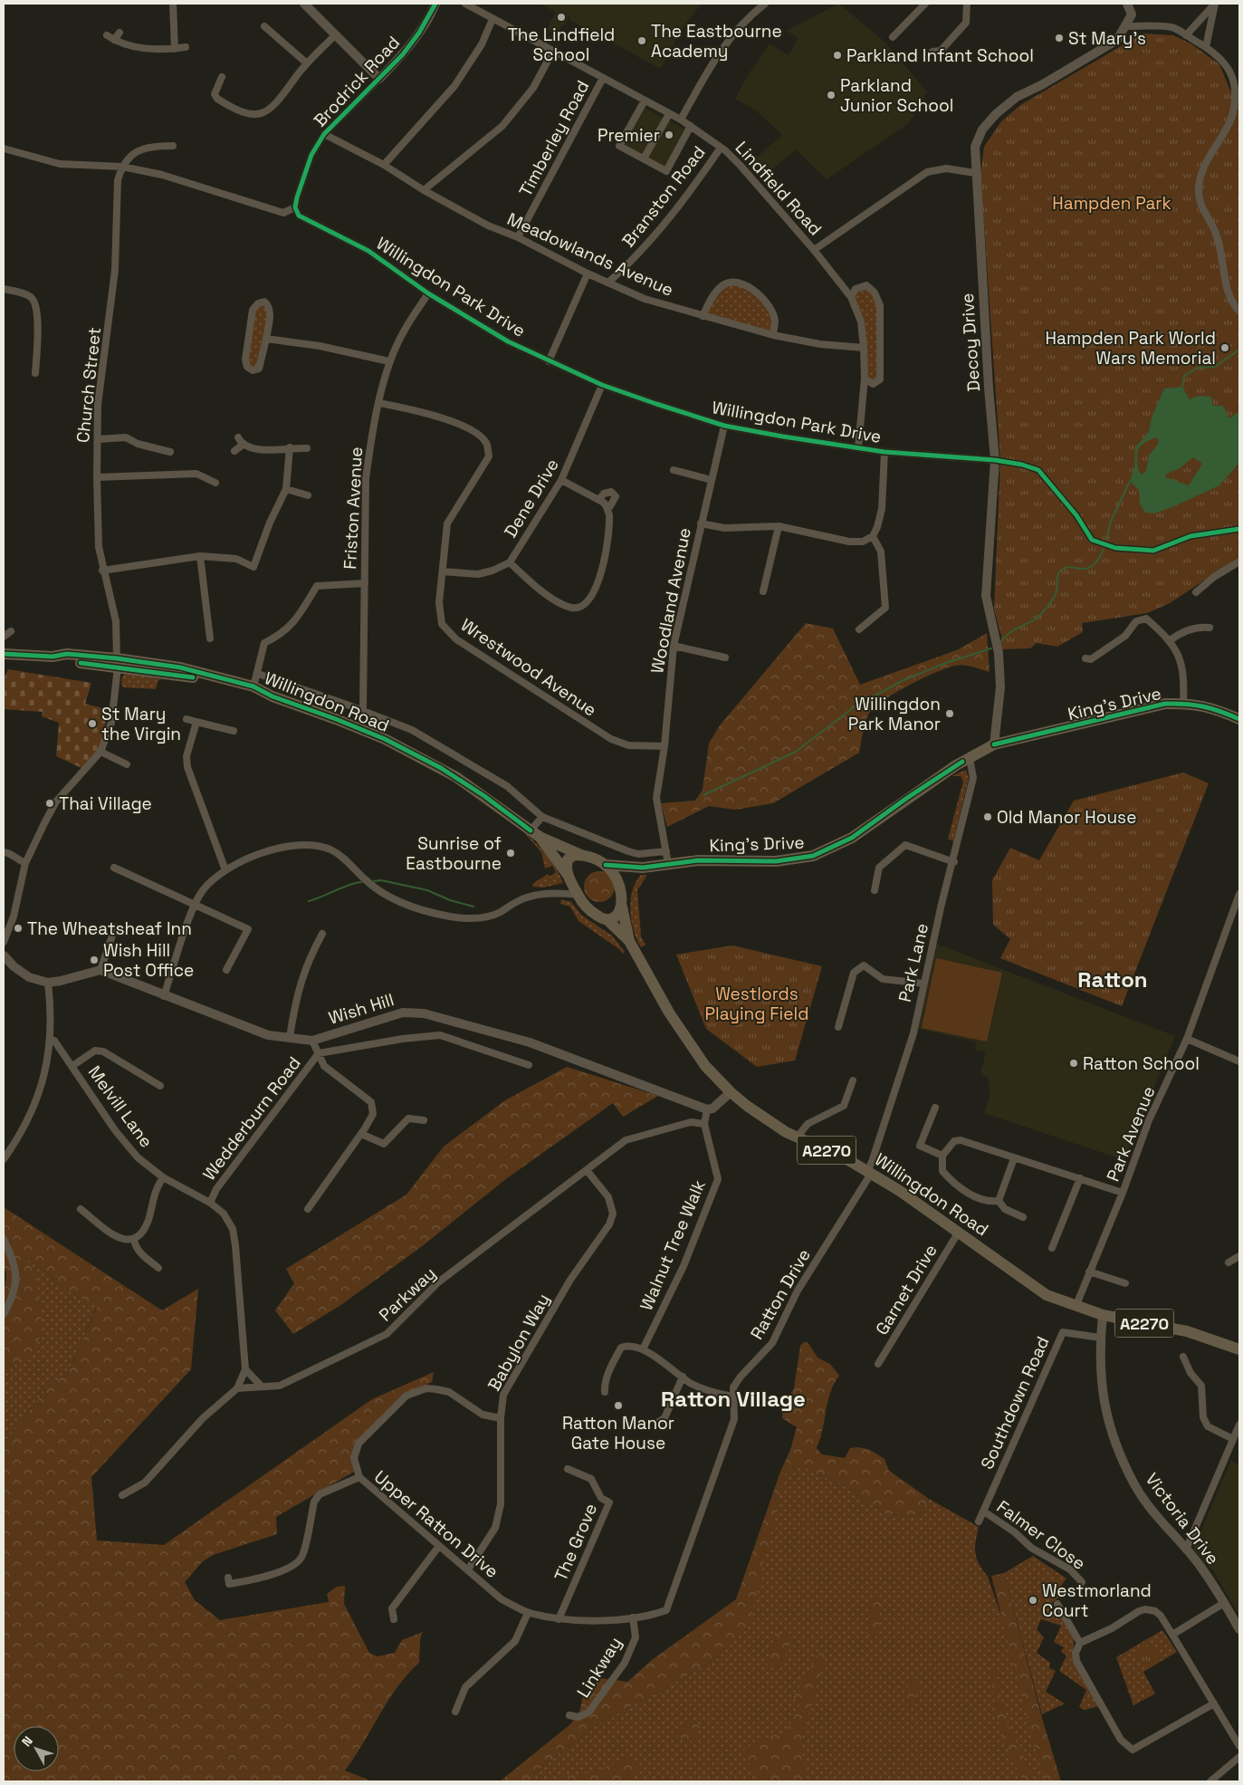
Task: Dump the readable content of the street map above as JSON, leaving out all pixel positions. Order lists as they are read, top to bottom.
{
  "streets": {
    "main road": ["Willingdon Road", "King's Drive", "A2270"],
    "street": [
      "Brodrick Road",
      "Timberley Road",
      "Lindfield Road",
      "Branston Road",
      "Meadowlands Avenue",
      "Willingdon Park Drive",
      "Decoy Drive",
      "Church Street",
      "Dene Drive",
      "Friston Avenue",
      "Woodland Avenue",
      "Wrestwood Avenue",
      "Park Lane",
      "Wish Hill",
      "Melvill Lane",
      "Wedderburn Road",
      "Park Avenue",
      "Walnut Tree Walk",
      "Garnet Drive",
      "Parkway",
      "Ratton Drive",
      "Babylon Way",
      "Southdown Road",
      "Victoria Drive",
      "Upper Ratton Drive",
      "Falmer Close",
      "The Grove",
      "Linkway"
    ]
  },
  "crossings": [
    ["Brodrick Road", "Meadowlands Avenue"],
    ["Brodrick Road", "Willingdon Park Drive"],
    ["Timberley Road", "Lindfield Road"],
    ["Timberley Road", "Meadowlands Avenue"],
    ["Lindfield Road", "Branston Road"],
    ["Lindfield Road", "Meadowlands Avenue"],
    ["Lindfield Road", "Willingdon Park Drive"],
    ["Branston Road", "Meadowlands Avenue"],
    ["Willingdon Park Drive", "Decoy Drive"],
    ["Willingdon Park Drive", "Dene Drive"],
    ["Willingdon Park Drive", "Friston Avenue"],
    ["Willingdon Park Drive", "Woodland Avenue"],
    ["Decoy Drive", "King's Drive"],
    ["Church Street", "Willingdon Road"],
    ["Dene Drive", "Wrestwood Avenue"],
    ["Friston Avenue", "Wrestwood Avenue"],
    ["Woodland Avenue", "Wrestwood Avenue"],
    ["Woodland Avenue", "King's Drive"],
    ["Willingdon Road", "King's Drive"],
    ["Willingdon Road", "Park Lane"],
    ["Willingdon Road", "Park Avenue"],
    ["Willingdon Road", "Garnet Drive"],
    ["Willingdon Road", "Ratton Drive"],
    ["Willingdon Road", "Victoria Drive"],
    ["King's Drive", "Park Lane"],
    ["Park Lane", "Ratton Drive"],
    ["Melvill Lane", "Wedderburn Road"],
    ["Walnut Tree Walk", "Parkway"],
    ["Parkway", "Babylon Way"],
    ["Ratton Drive", "Upper Ratton Drive"],
    ["Babylon Way", "Upper Ratton Drive"],
    ["Southdown Road", "Victoria Drive"],
    ["Southdown Road", "Falmer Close"],
    ["Upper Ratton Drive", "The Grove"],
    ["Upper Ratton Drive", "Linkway"]
  ],
  "districts": ["Ratton", "Ratton Village"],
  "parks": ["Hampden Park", "Westlords Playing Field"],
  "places": [
    "The Lindfield School",
    "St Mary's",
    "The Eastbourne Academy",
    "Parkland Infant School",
    "Parkland Junior School",
    "Premier",
    "Hampden Park World Wars Memorial",
    "Willingdon Park Manor",
    "St Mary the Virgin",
    "Thai Village",
    "Old Manor House",
    "Sunrise of Eastbourne",
    "The Wheatsheaf Inn",
    "Wish Hill Post Office",
    "Ratton School",
    "Ratton Manor Gate House",
    "Westmorland Court"
  ],
  "north": "top left"
}
